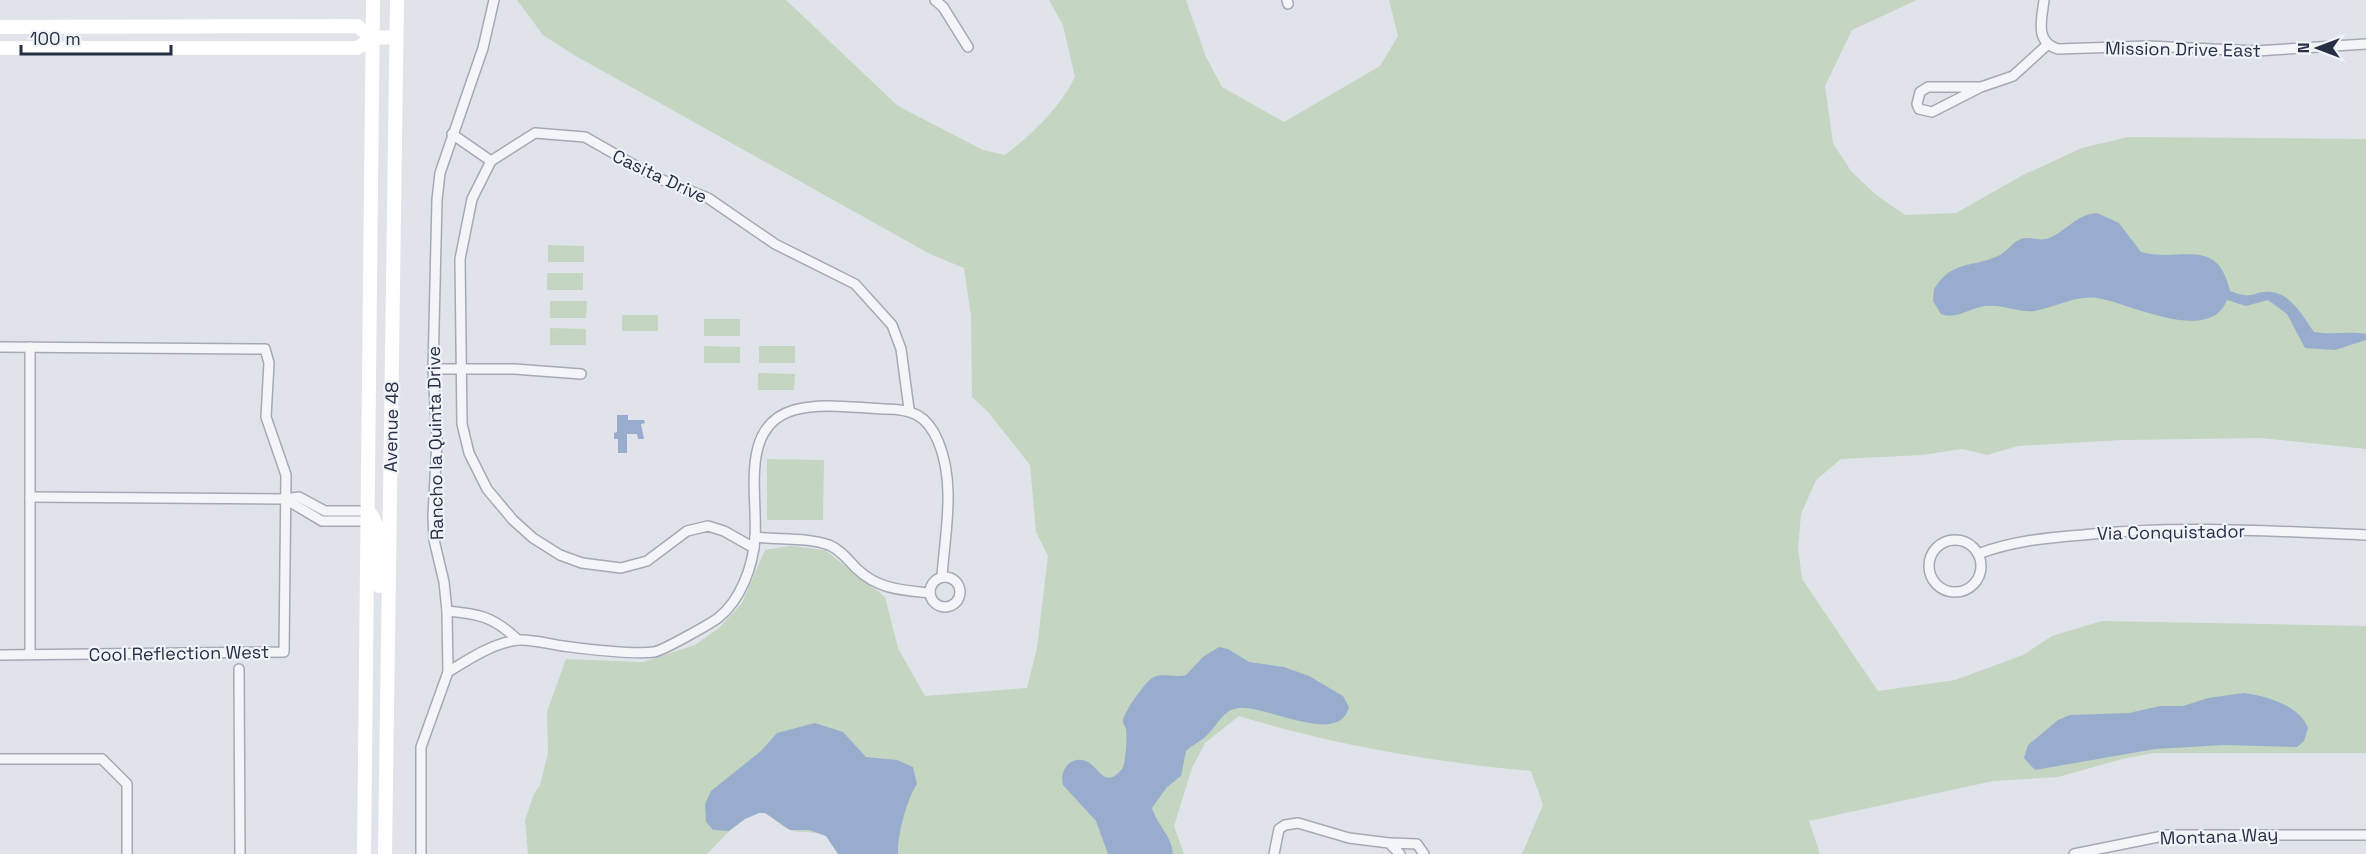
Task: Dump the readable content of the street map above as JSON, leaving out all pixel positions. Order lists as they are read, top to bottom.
{
  "streets": {
    "main road": ["Avenue 48"],
    "street": [
      "Mission Drive East",
      "Casita Drive",
      "Rancho la Quinta Drive",
      "Via Conquistador",
      "Cool Reflection West",
      "Montana Way"
    ]
  },
  "scale_bar": "100 m",
  "north": "left"
}
